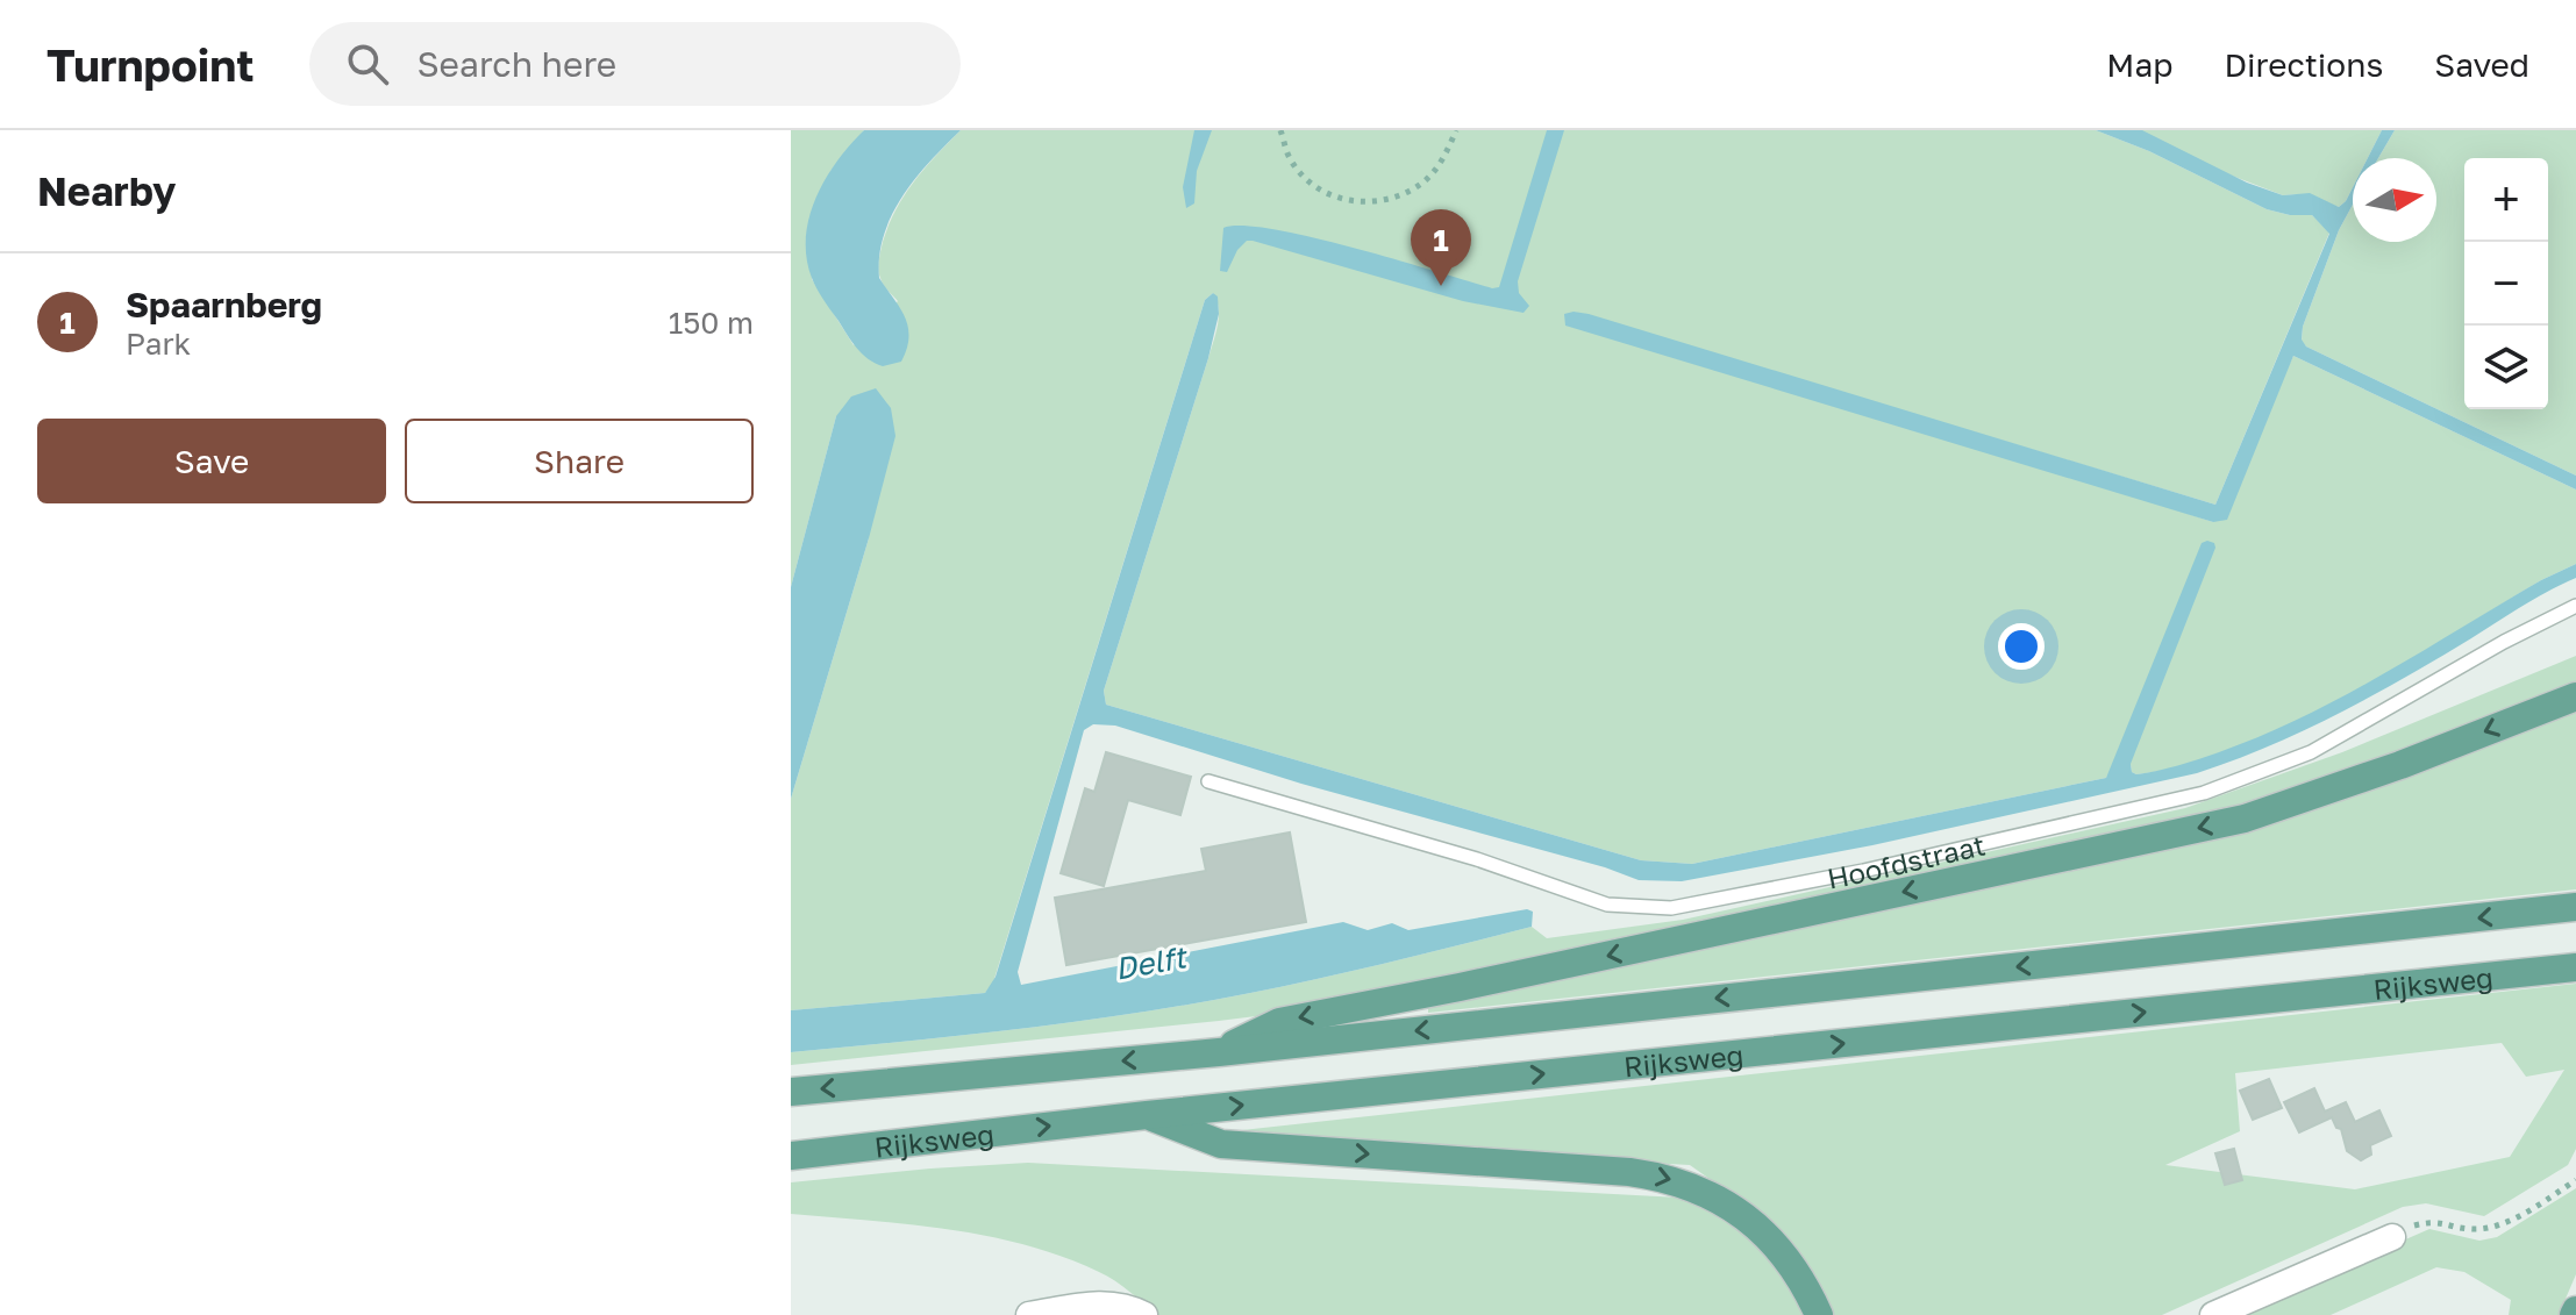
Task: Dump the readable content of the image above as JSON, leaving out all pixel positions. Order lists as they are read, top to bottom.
{
  "streets": {
    "main road": ["Rijksweg"],
    "lane": ["Hoofdstraat"]
  },
  "water": ["Delft"],
  "north": "right",
  "page": {
    "header": "Turnpoint",
    "search": "Search here",
    "nav": ["Map", "Directions", "Saved"],
    "heading": "Nearby",
    "map_buttons": ["+", "−"],
    "pins": "1",
    "list": [
      {
        "mark": "1",
        "name": "Spaarnberg",
        "note": "Park",
        "value": "150 m"
      }
    ],
    "buttons": ["Save", "Share"]
  }
}
